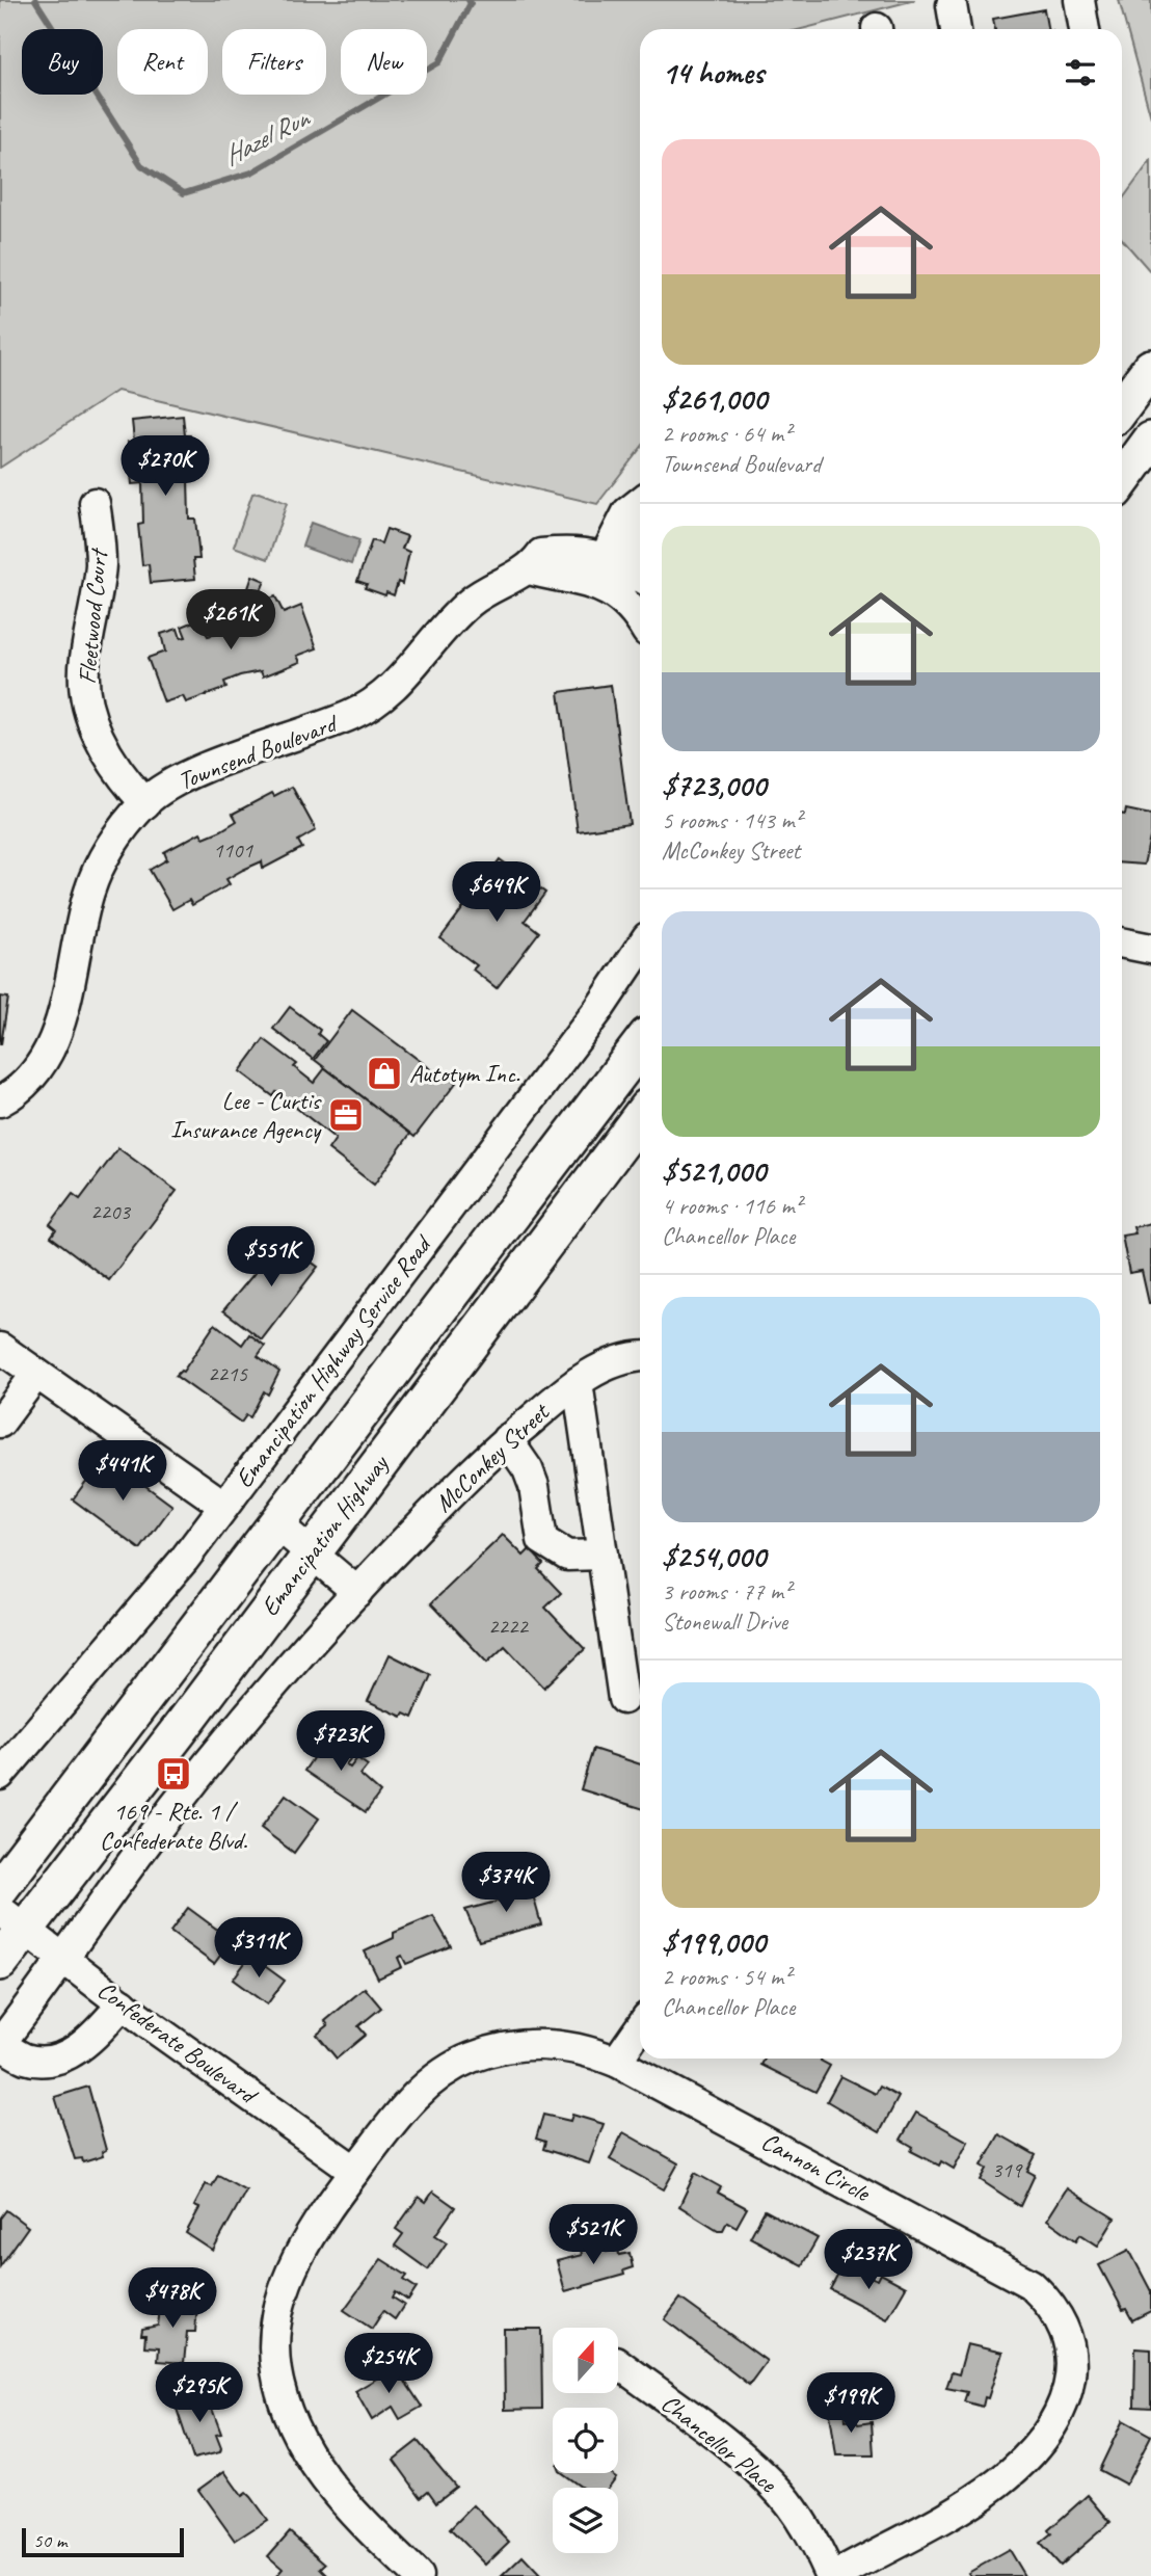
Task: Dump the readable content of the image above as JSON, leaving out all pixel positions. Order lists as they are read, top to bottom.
{
  "streets": {
    "main road": ["Emancipation Highway"],
    "street": [
      "Fleetwood Court",
      "Townsend Boulevard",
      "Emancipation Highway Service Road",
      "McConkey Street",
      "Confederate Boulevard",
      "Cannon Circle",
      "Chancellor Place"
    ]
  },
  "crossings": [
    ["Fleetwood Court", "Townsend Boulevard"],
    ["McConkey Street", "Confederate Boulevard"],
    ["Emancipation Highway", "Confederate Boulevard"],
    ["Confederate Boulevard", "Cannon Circle"]
  ],
  "water": ["Hazel Run"],
  "places": {
    "shop": ["Autotym Inc."],
    "office": ["Lee - Curtis Insurance Agency"],
    "bus stop": ["169 - Rte. 1 / Confederate Blvd."]
  },
  "house_numbers": [
    "1101",
    "2203",
    "2215",
    "2222",
    "319"
  ],
  "scale_bar": "50 m",
  "north": "top",
  "page": {
    "chip": [
      "Buy",
      "Rent",
      "Filters",
      "New"
    ],
    "heading": "14 homes",
    "list": [
      {
        "name": "$261,000",
        "note": "2 rooms · 64 m² · Townsend Boulevard"
      },
      {
        "name": "$723,000",
        "note": "5 rooms · 143 m² · McConkey Street"
      },
      {
        "name": "$521,000",
        "note": "4 rooms · 116 m² · Chancellor Place"
      },
      {
        "name": "$254,000",
        "note": "3 rooms · 77 m² · Stonewall Drive"
      },
      {
        "name": "$199,000",
        "note": "2 rooms · 54 m² · Chancellor Place"
      }
    ],
    "price": [
      "$270K",
      "$261K",
      "$649K",
      "$551K",
      "$441K",
      "$723K",
      "$374K",
      "$311K",
      "$521K",
      "$237K",
      "$478K",
      "$254K",
      "$295K",
      "$199K"
    ],
    "scale": "50 m"
  }
}
